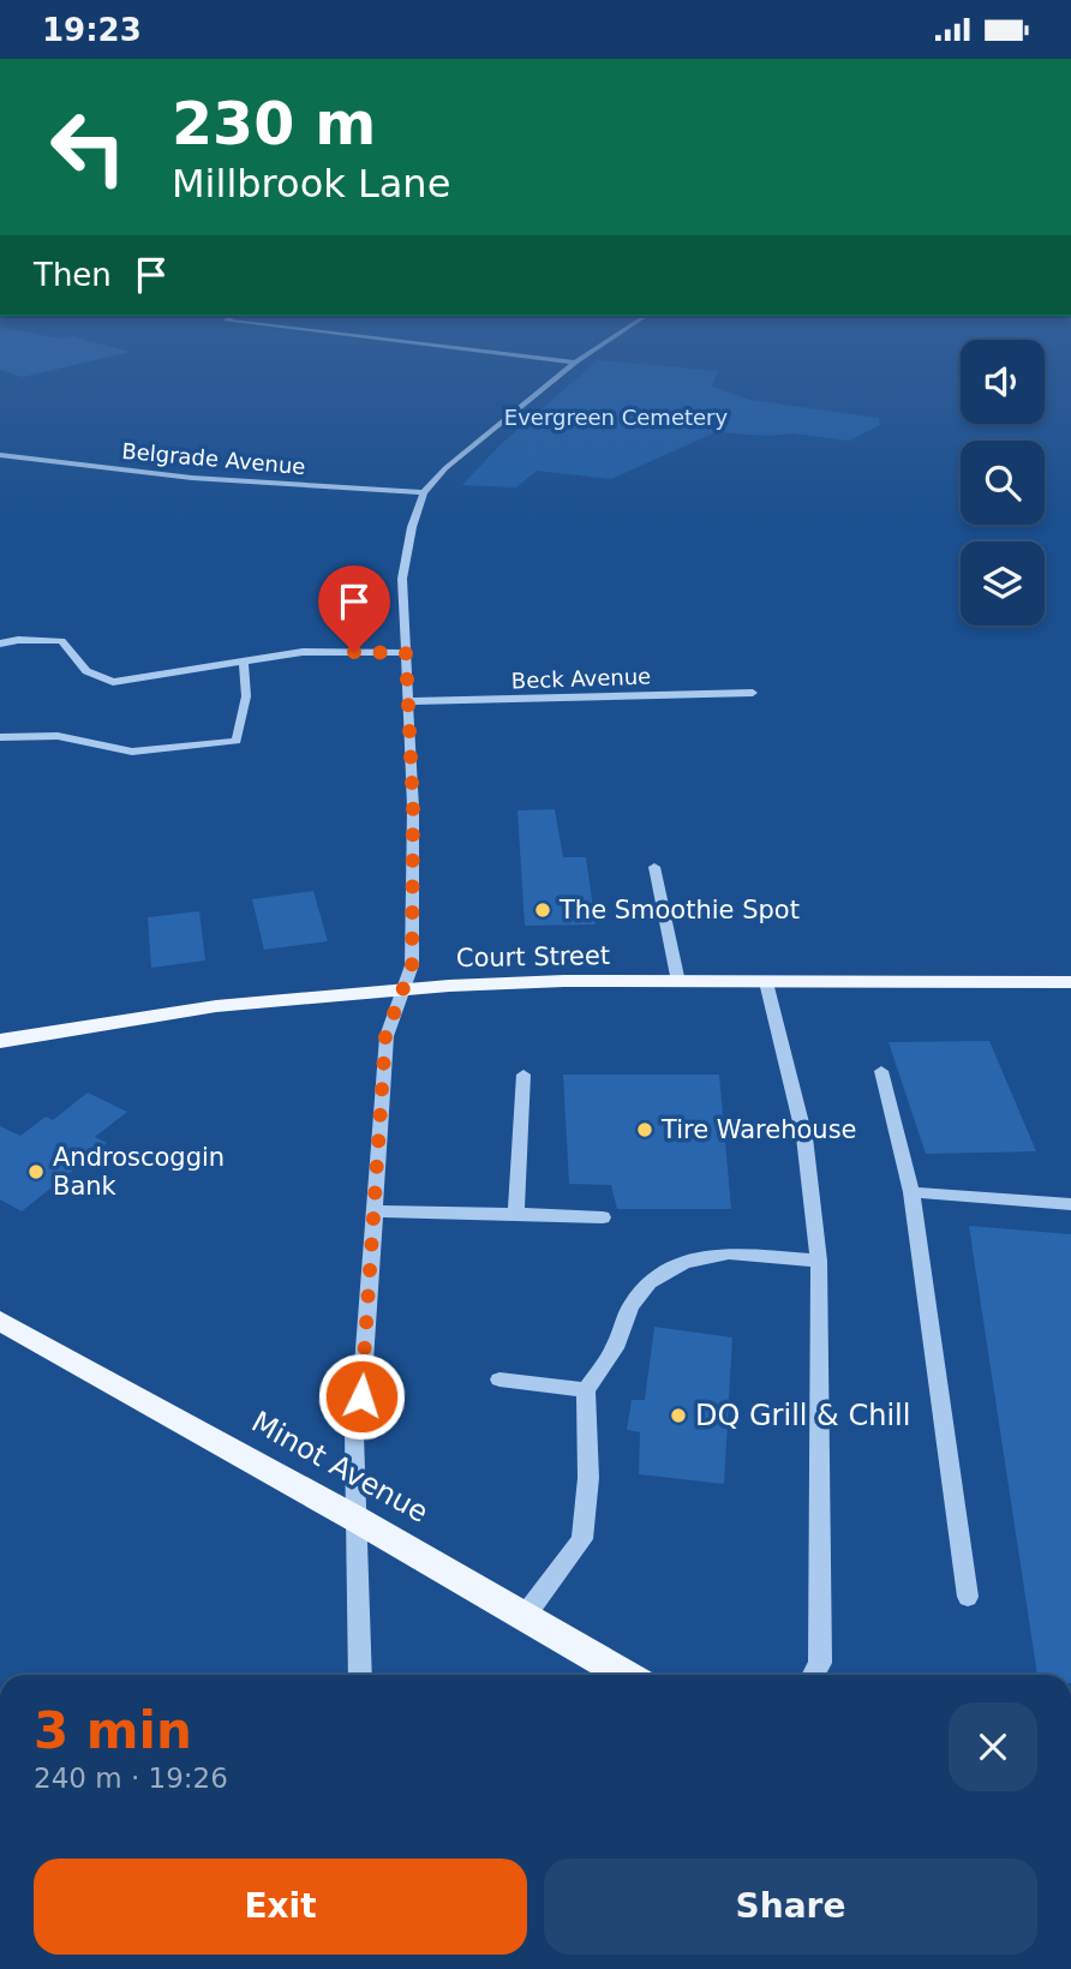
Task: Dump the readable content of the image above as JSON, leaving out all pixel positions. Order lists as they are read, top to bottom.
{
  "streets": {
    "main road": ["Court Street", "Minot Avenue"],
    "street": ["Belgrade Avenue", "Beck Avenue"]
  },
  "parks": ["Evergreen Cemetery"],
  "places": [
    "The Smoothie Spot",
    "Tire Warehouse",
    "Androscoggin Bank",
    "DQ Grill & Chill"
  ],
  "page": {
    "status": "19:23",
    "turn": ["230 m", "Millbrook Lane"],
    "then": "Then",
    "heading": ["3 min", "240 m · 19:26"],
    "buttons": ["Exit", "Share"]
  }
}
